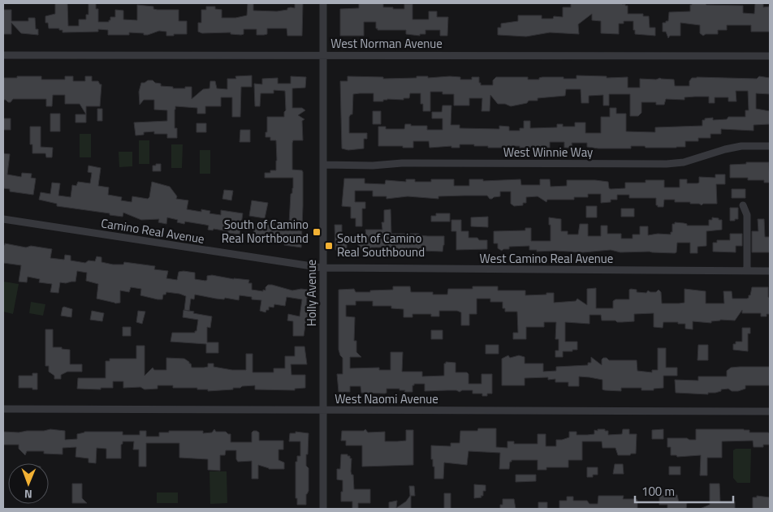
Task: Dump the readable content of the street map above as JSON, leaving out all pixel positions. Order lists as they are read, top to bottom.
{
  "streets": {
    "street": [
      "West Norman Avenue",
      "West Winnie Way",
      "Camino Real Avenue",
      "West Camino Real Avenue",
      "Holly Avenue",
      "West Naomi Avenue"
    ]
  },
  "crossings": [
    ["West Norman Avenue", "Holly Avenue"],
    ["West Winnie Way", "Holly Avenue"],
    ["Camino Real Avenue", "West Camino Real Avenue"],
    ["Camino Real Avenue", "Holly Avenue"],
    ["West Camino Real Avenue", "Holly Avenue"],
    ["Holly Avenue", "West Naomi Avenue"]
  ],
  "places": {
    "transit": ["South of Camino Real Northbound", "South of Camino Real Southbound"]
  },
  "scale_bar": "100 m",
  "north": "bottom"
}
